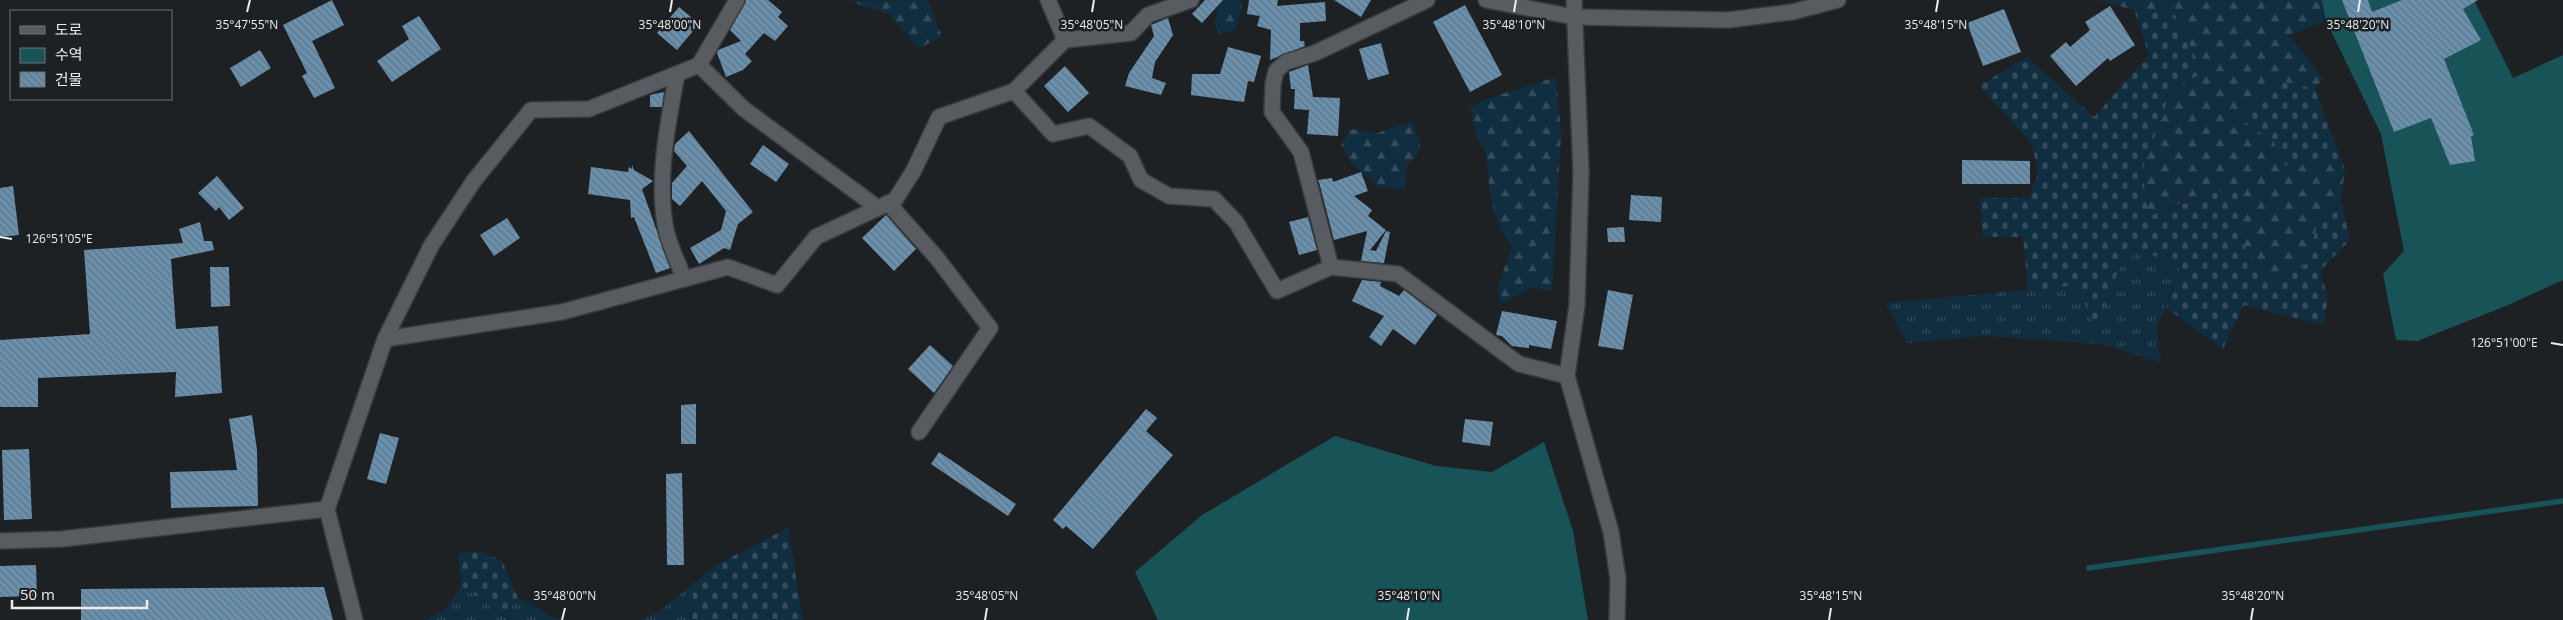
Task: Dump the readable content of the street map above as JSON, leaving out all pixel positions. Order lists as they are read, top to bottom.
{
  "legend": ["도로", "수역", "건물"],
  "scale_bar": "50 m",
  "coordinates": [
    "35°48'10\"N",
    "35°47'55\"N",
    "35°48'00\"N",
    "35°48'05\"N",
    "35°48'15\"N",
    "35°48'20\"N",
    "126°51'05\"E",
    "126°51'00\"E"
  ]
}
